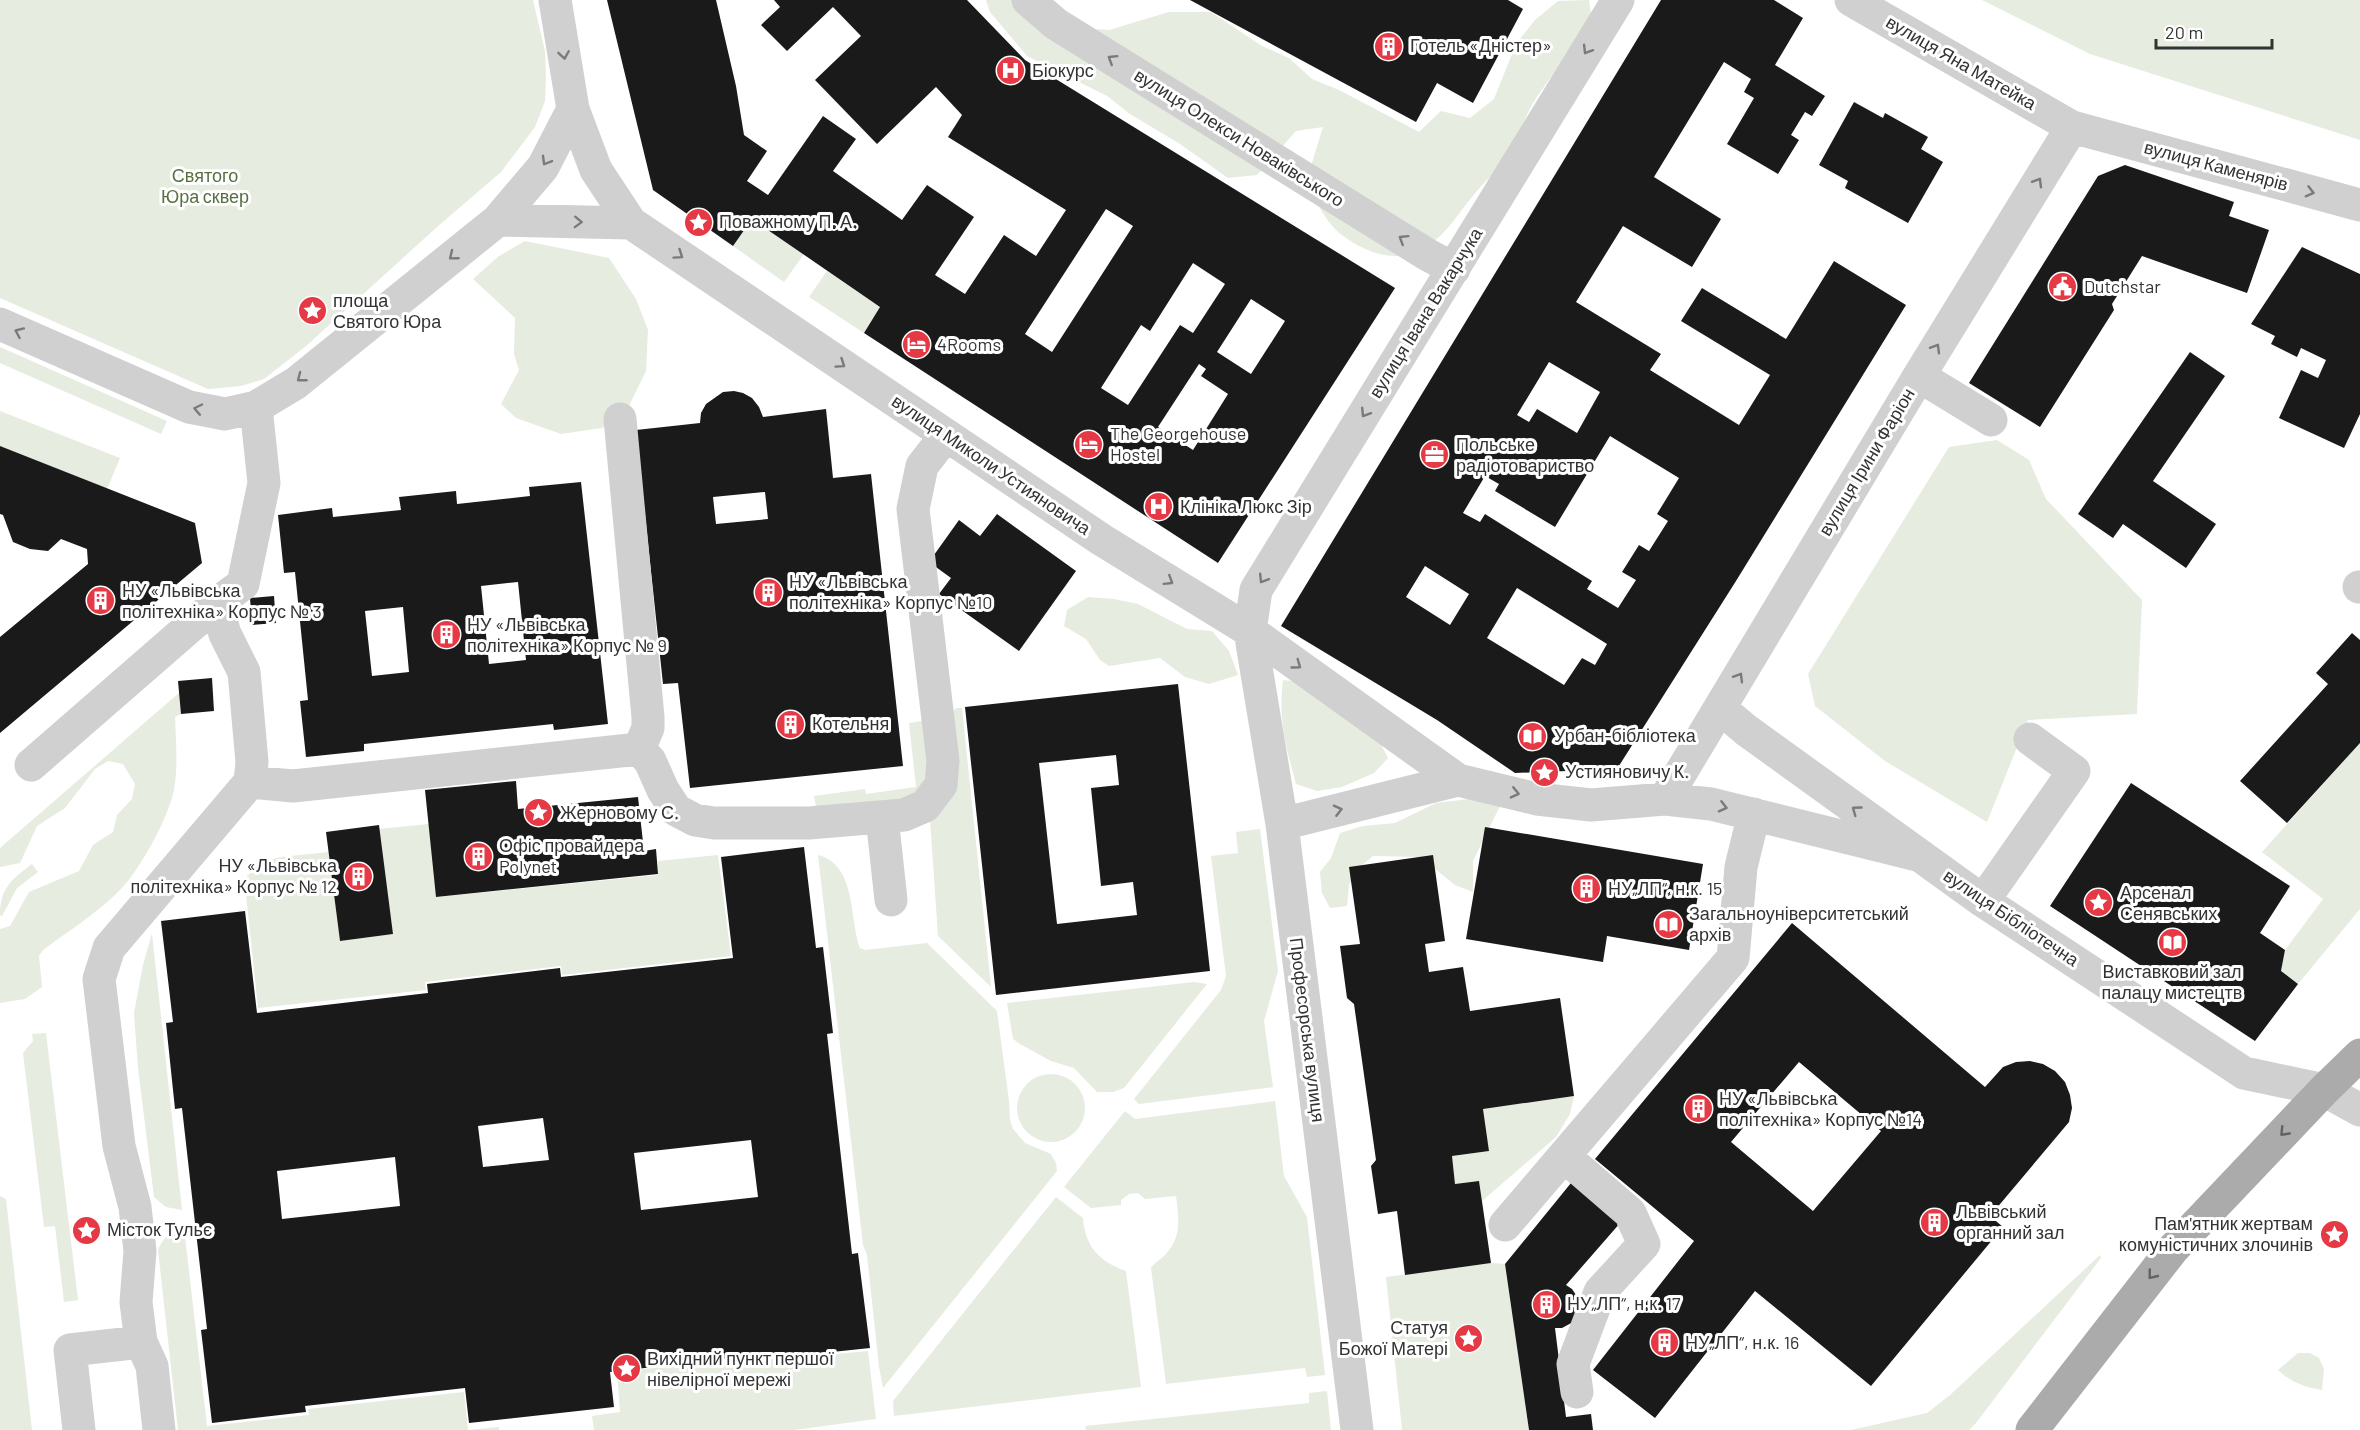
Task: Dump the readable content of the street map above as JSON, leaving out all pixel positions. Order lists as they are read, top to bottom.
{
  "streets": {
    "street": [
      "вулиця Яна Матейка",
      "вулиця Олекси Новаківського",
      "вулиця Каменярів",
      "вулиця Івана Вакарчука",
      "вулиця Ірини Фаріон",
      "вулиця Миколи Устияновича",
      "вулиця Бібліотечна",
      "Професорська вулиця"
    ]
  },
  "crossings": [
    ["вулиця Яна Матейка", "вулиця Каменярів"],
    ["вулиця Яна Матейка", "вулиця Ірини Фаріон"],
    ["вулиця Олекси Новаківського", "вулиця Івана Вакарчука"],
    ["вулиця Каменярів", "вулиця Ірини Фаріон"],
    ["вулиця Івана Вакарчука", "вулиця Миколи Устияновича"],
    ["вулиця Івана Вакарчука", "Професорська вулиця"],
    ["вулиця Ірини Фаріон", "вулиця Миколи Устияновича"],
    ["вулиця Ірини Фаріон", "вулиця Бібліотечна"],
    ["вулиця Миколи Устияновича", "вулиця Бібліотечна"],
    ["вулиця Миколи Устияновича", "Професорська вулиця"]
  ],
  "one_way": [
    "вулиця Олекси Новаківського",
    "вулиця Каменярів",
    "вулиця Івана Вакарчука",
    "вулиця Ірини Фаріон",
    "вулиця Миколи Устияновича"
  ],
  "parks": ["Святого Юра сквер"],
  "places": {
    "building": [
      "Готель «Дністер»",
      "НУ «Львівська політехніка» Корпус №10",
      "НУ «Львівська політехніка» Корпус № 3",
      "НУ «Львівська політехніка» Корпус № 9",
      "Котельня",
      "Офіс провайдера Polynet",
      "НУ «Львівська політехніка» Корпус № 12",
      "НУ„ЛП“, н.к. 15",
      "НУ «Львівська політехніка» Корпус №14",
      "Львівський органний зал",
      "НУ„ЛП“, н.к. 17",
      "НУ„ЛП“, н.к. 16"
    ],
    "hospital": ["Біокурс", "Клініка Люкс Зір"],
    "place": [
      "Поважному П. А.",
      "площа Святого Юра",
      "Устияновичу К.",
      "Жерновому С.",
      "Арсенал Сенявських",
      "Місток Тульє",
      "Пам'ятник жертвам комуністичних злочинів",
      "Статуя Божої Матері",
      "Вихідний пункт першої нівелірної мережі"
    ],
    "public building": ["Dutchstar"],
    "hotel": ["4Rooms", "The Georgehouse Hostel"],
    "office": ["Польське радіотовариство"],
    "library": ["Урбан-бібліотека", "Загальноуніверситетський архів", "Виставковий зал палацу мистецтв"]
  },
  "scale_bar": "20 m"
}
